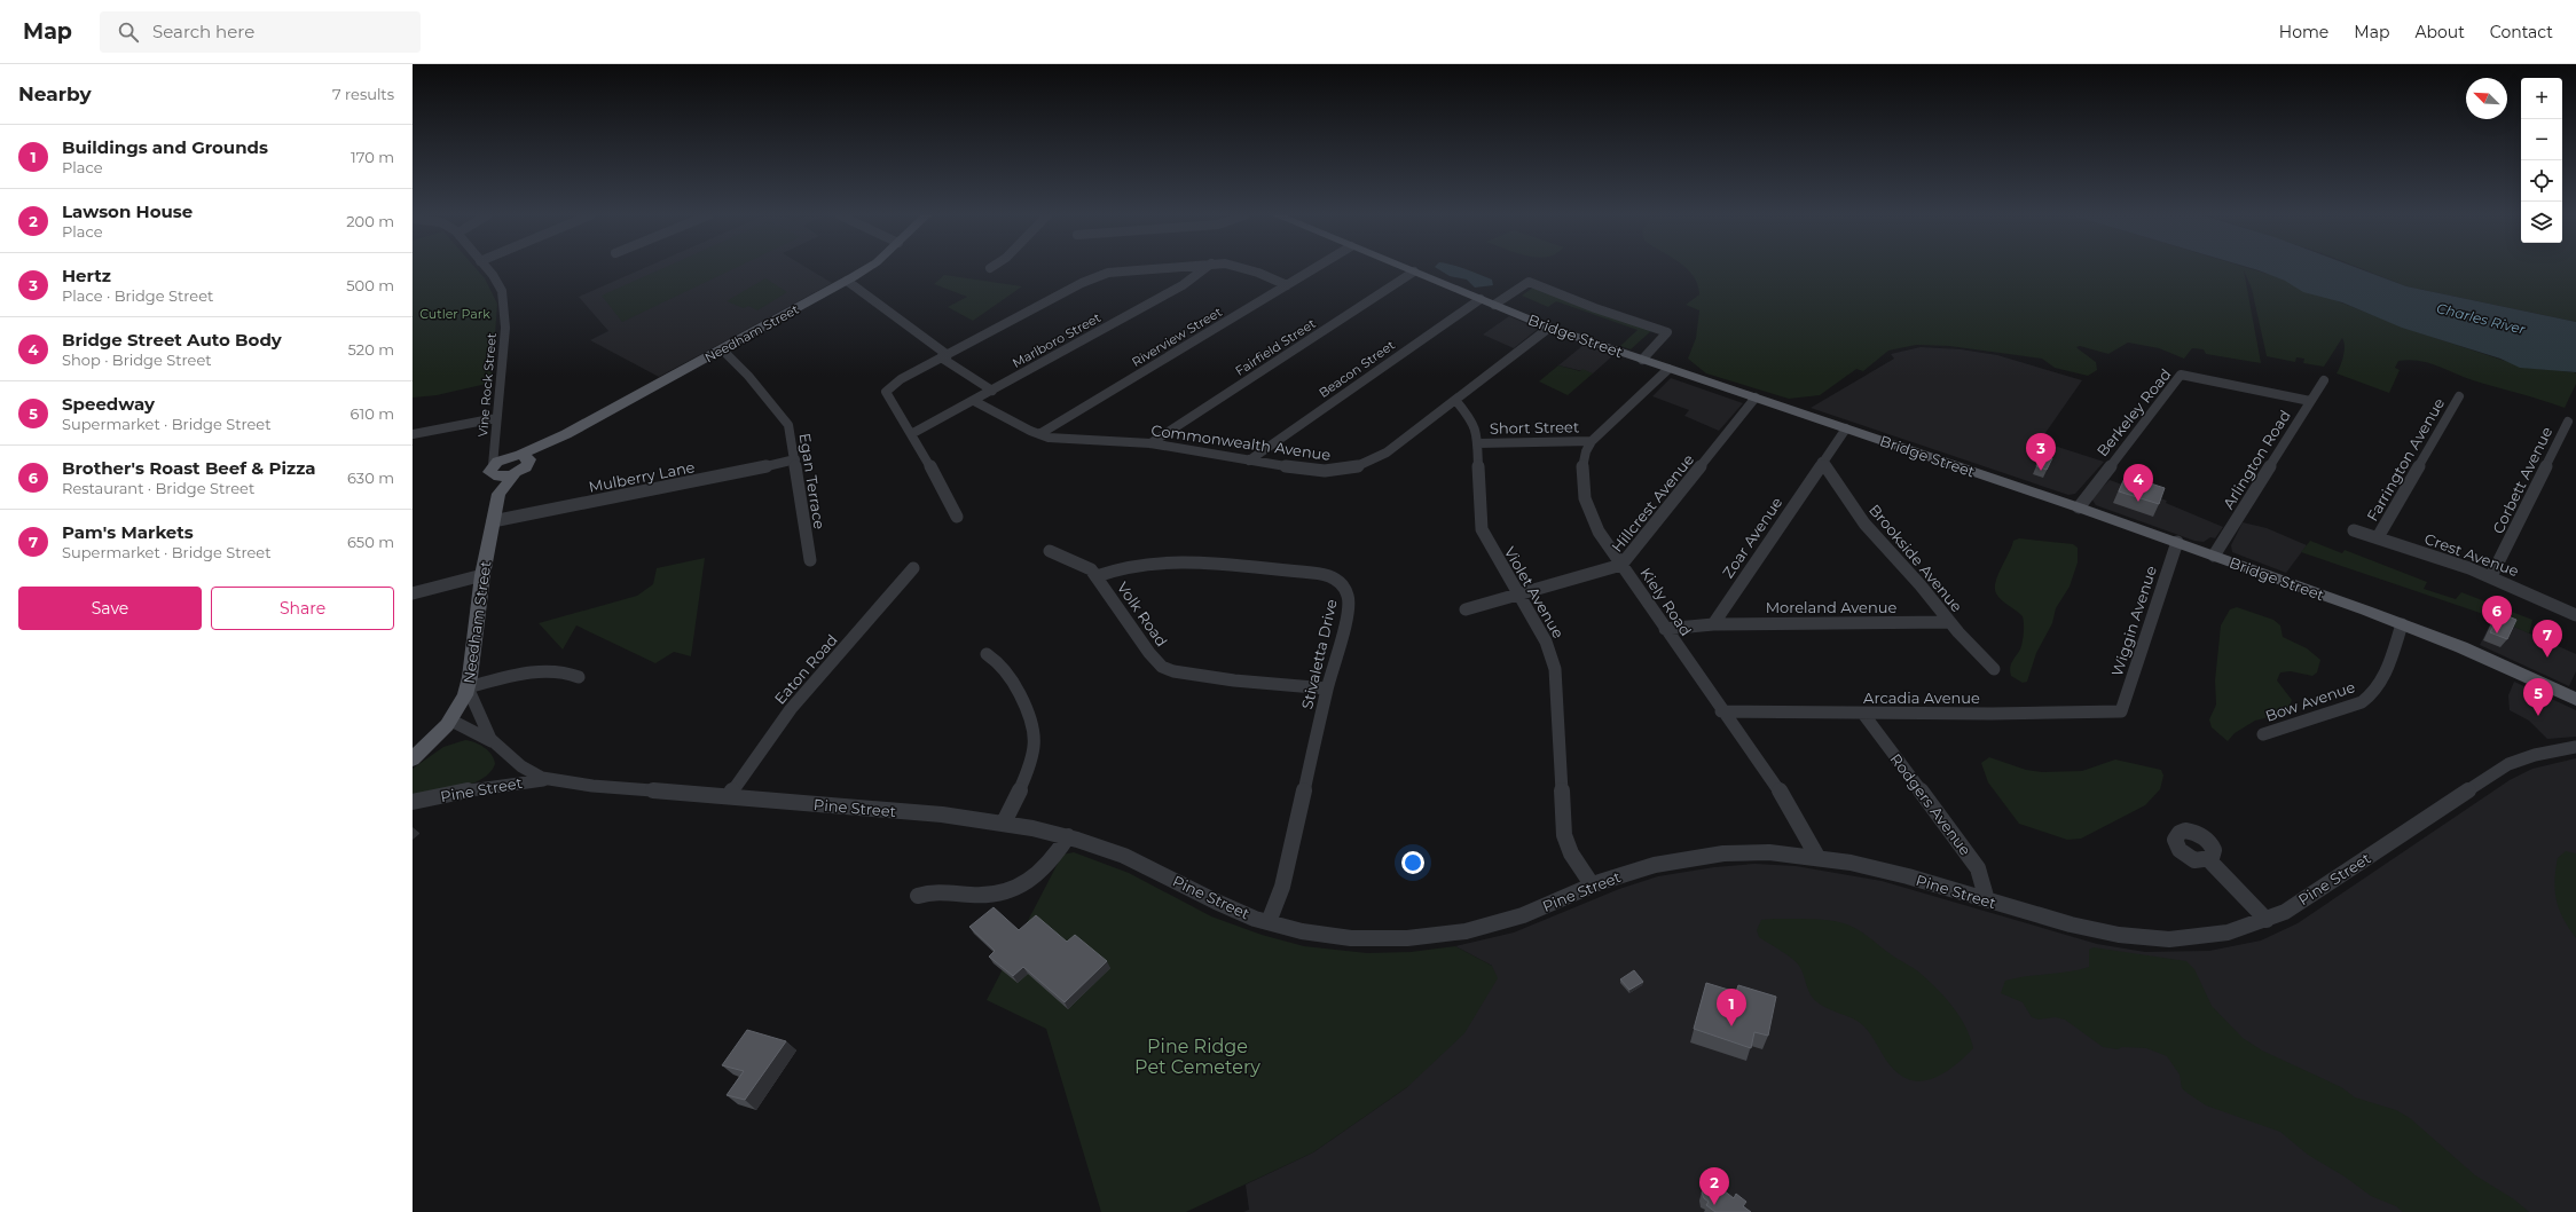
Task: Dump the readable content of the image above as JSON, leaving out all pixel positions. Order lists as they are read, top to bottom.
{
  "streets": {
    "main road": ["Needham Street", "Bridge Street"],
    "street": [
      "Riverview Street",
      "Marlboro Street",
      "Fairfield Street",
      "Beacon Street",
      "Vine Rock Street",
      "Berkeley Road",
      "Short Street",
      "Commonwealth Avenue",
      "Arlington Road",
      "Farrington Avenue",
      "Mulberry Lane",
      "Corbett Avenue",
      "Egan Terrace",
      "Hillcrest Avenue",
      "Zoar Avenue",
      "Crest Avenue",
      "Brookside Avenue",
      "Violet Avenue",
      "Kiely Road",
      "Moreland Avenue",
      "Volk Road",
      "Wiggin Avenue",
      "Stivaletta Drive",
      "Eaton Road",
      "Arcadia Avenue",
      "Bow Avenue",
      "Pine Street",
      "Rodgers Avenue"
    ]
  },
  "crossings": [
    ["Needham Street", "Vine Rock Street"],
    ["Needham Street", "Mulberry Lane"],
    ["Needham Street", "Egan Terrace"],
    ["Needham Street", "Pine Street"],
    ["Bridge Street", "Fairfield Street"],
    ["Bridge Street", "Beacon Street"],
    ["Bridge Street", "Berkeley Road"],
    ["Bridge Street", "Commonwealth Avenue"],
    ["Bridge Street", "Arlington Road"],
    ["Bridge Street", "Hillcrest Avenue"],
    ["Bridge Street", "Zoar Avenue"],
    ["Bridge Street", "Kiely Road"],
    ["Bridge Street", "Wiggin Avenue"],
    ["Bridge Street", "Bow Avenue"],
    ["Riverview Street", "Commonwealth Avenue"],
    ["Marlboro Street", "Commonwealth Avenue"],
    ["Fairfield Street", "Commonwealth Avenue"],
    ["Beacon Street", "Commonwealth Avenue"],
    ["Berkeley Road", "Arlington Road"],
    ["Short Street", "Violet Avenue"],
    ["Short Street", "Kiely Road"],
    ["Commonwealth Avenue", "Violet Avenue"],
    ["Farrington Avenue", "Crest Avenue"],
    ["Mulberry Lane", "Egan Terrace"],
    ["Corbett Avenue", "Crest Avenue"],
    ["Hillcrest Avenue", "Violet Avenue"],
    ["Hillcrest Avenue", "Kiely Road"],
    ["Zoar Avenue", "Brookside Avenue"],
    ["Zoar Avenue", "Moreland Avenue"],
    ["Brookside Avenue", "Moreland Avenue"],
    ["Violet Avenue", "Pine Street"],
    ["Kiely Road", "Arcadia Avenue"],
    ["Kiely Road", "Pine Street"],
    ["Volk Road", "Stivaletta Drive"],
    ["Wiggin Avenue", "Arcadia Avenue"],
    ["Stivaletta Drive", "Pine Street"],
    ["Eaton Road", "Pine Street"],
    ["Arcadia Avenue", "Rodgers Avenue"],
    ["Pine Street", "Rodgers Avenue"]
  ],
  "water": ["Charles River"],
  "parks": ["Cutler Park", "Pine Ridge Pet Cemetery"],
  "north": "top left",
  "page": {
    "header": "Map",
    "search": "Search here",
    "nav": [
      "Home",
      "Map",
      "About",
      "Contact"
    ],
    "heading": ["Nearby", "7 results"],
    "map_buttons": ["+", "−"],
    "list": [
      {
        "mark": "1",
        "name": "Buildings and Grounds",
        "note": "Place",
        "value": "170 m"
      },
      {
        "mark": "2",
        "name": "Lawson House",
        "note": "Place",
        "value": "200 m"
      },
      {
        "mark": "3",
        "name": "Hertz",
        "note": "Place · Bridge Street",
        "value": "500 m"
      },
      {
        "mark": "4",
        "name": "Bridge Street Auto Body",
        "note": "Shop · Bridge Street",
        "value": "520 m"
      },
      {
        "mark": "5",
        "name": "Speedway",
        "note": "Supermarket · Bridge Street",
        "value": "610 m"
      },
      {
        "mark": "6",
        "name": "Brother's Roast Beef & Pizza",
        "note": "Restaurant · Bridge Street",
        "value": "630 m"
      },
      {
        "mark": "7",
        "name": "Pam's Markets",
        "note": "Supermarket · Bridge Street",
        "value": "650 m"
      }
    ],
    "pins": [
      "3",
      "4",
      "6",
      "7",
      "5",
      "1",
      "2"
    ],
    "buttons": ["Save", "Share"]
  }
}
